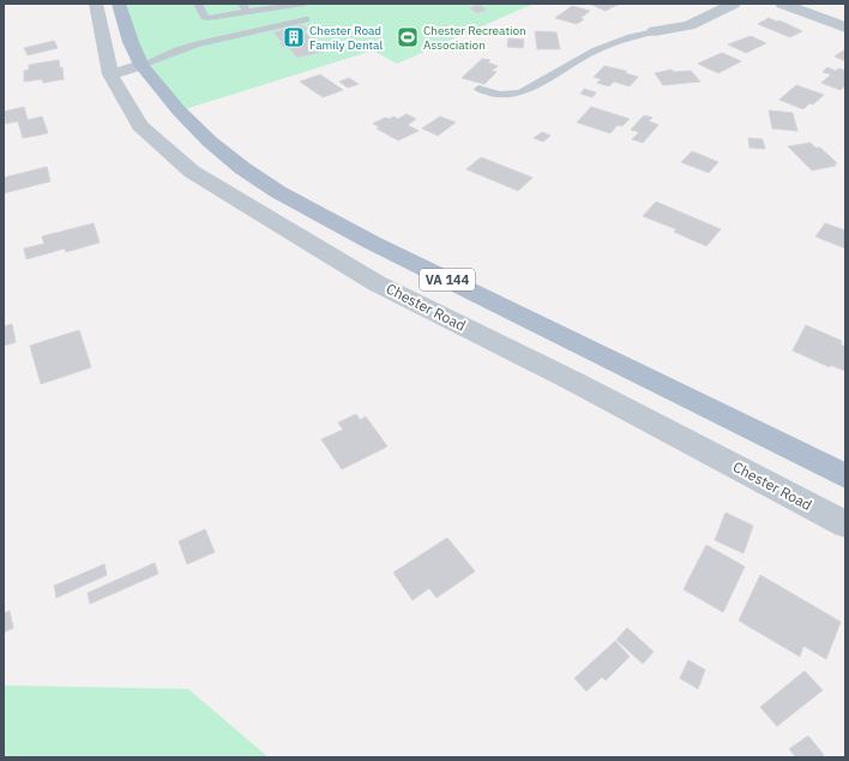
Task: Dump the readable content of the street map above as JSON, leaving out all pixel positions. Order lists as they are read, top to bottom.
{
  "streets": {
    "main road": ["VA 144"],
    "street": ["Chester Road"]
  },
  "places": {
    "building": ["Chester Road Family Dental"],
    "sports": ["Chester Recreation Association"]
  }
}
